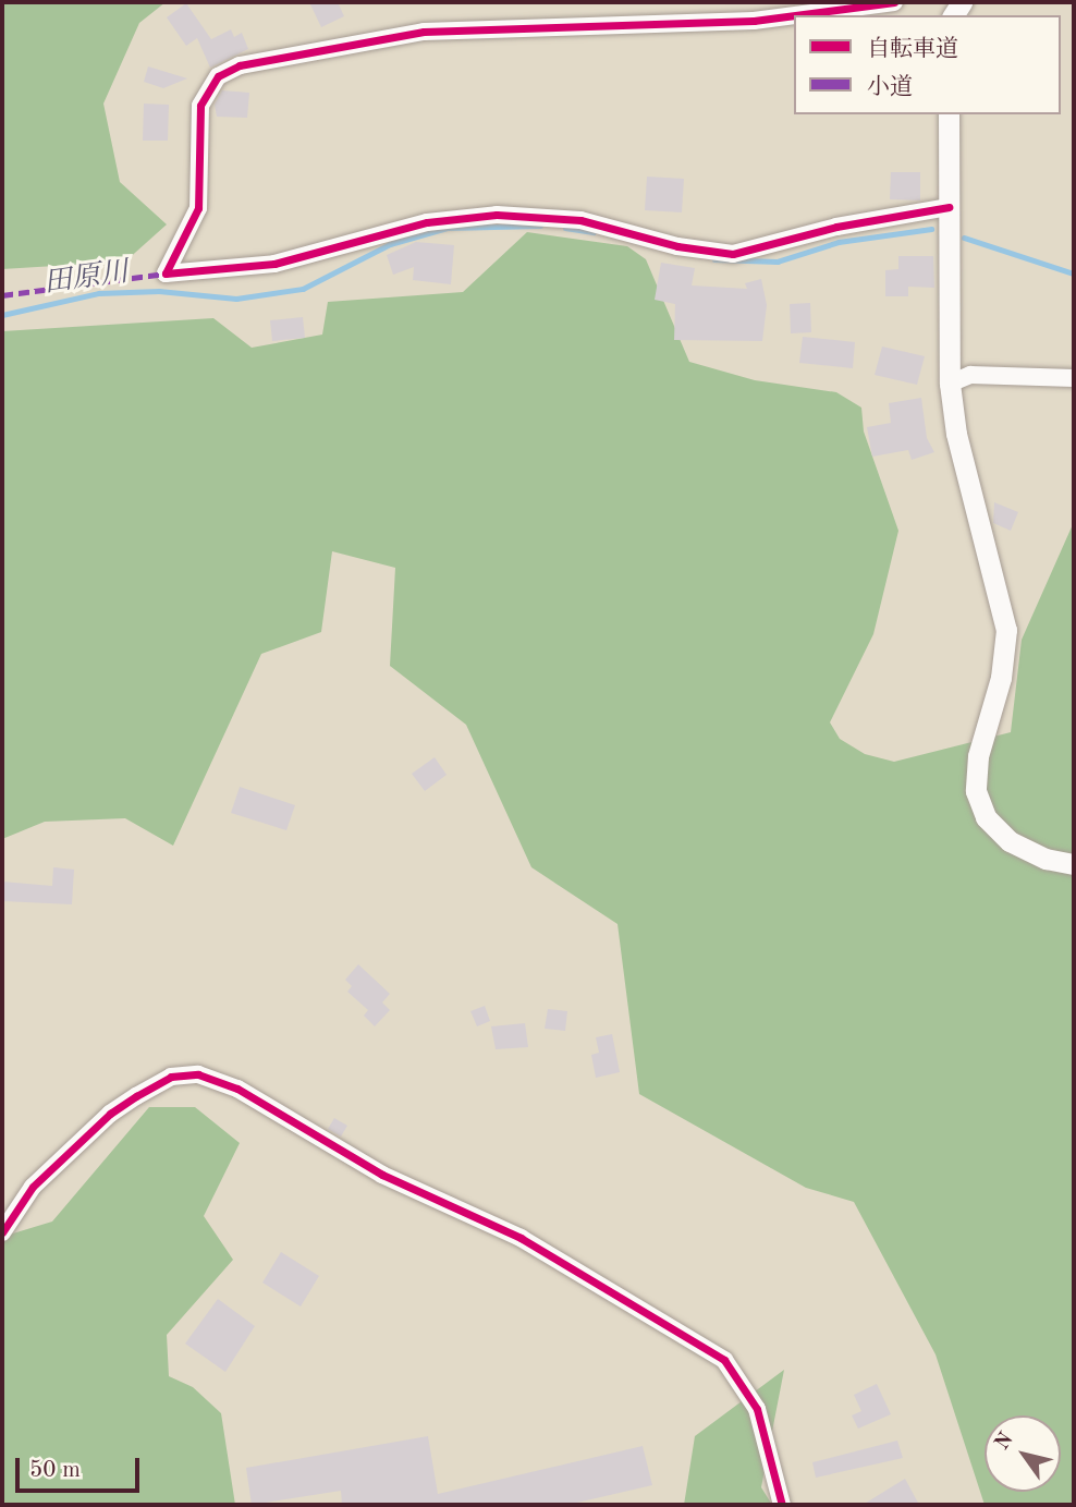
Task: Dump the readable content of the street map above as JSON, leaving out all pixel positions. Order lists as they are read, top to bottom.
{
  "water": ["田原川"],
  "legend": ["自転車道", "小道"],
  "scale_bar": "50 m",
  "north": "top left"
}
